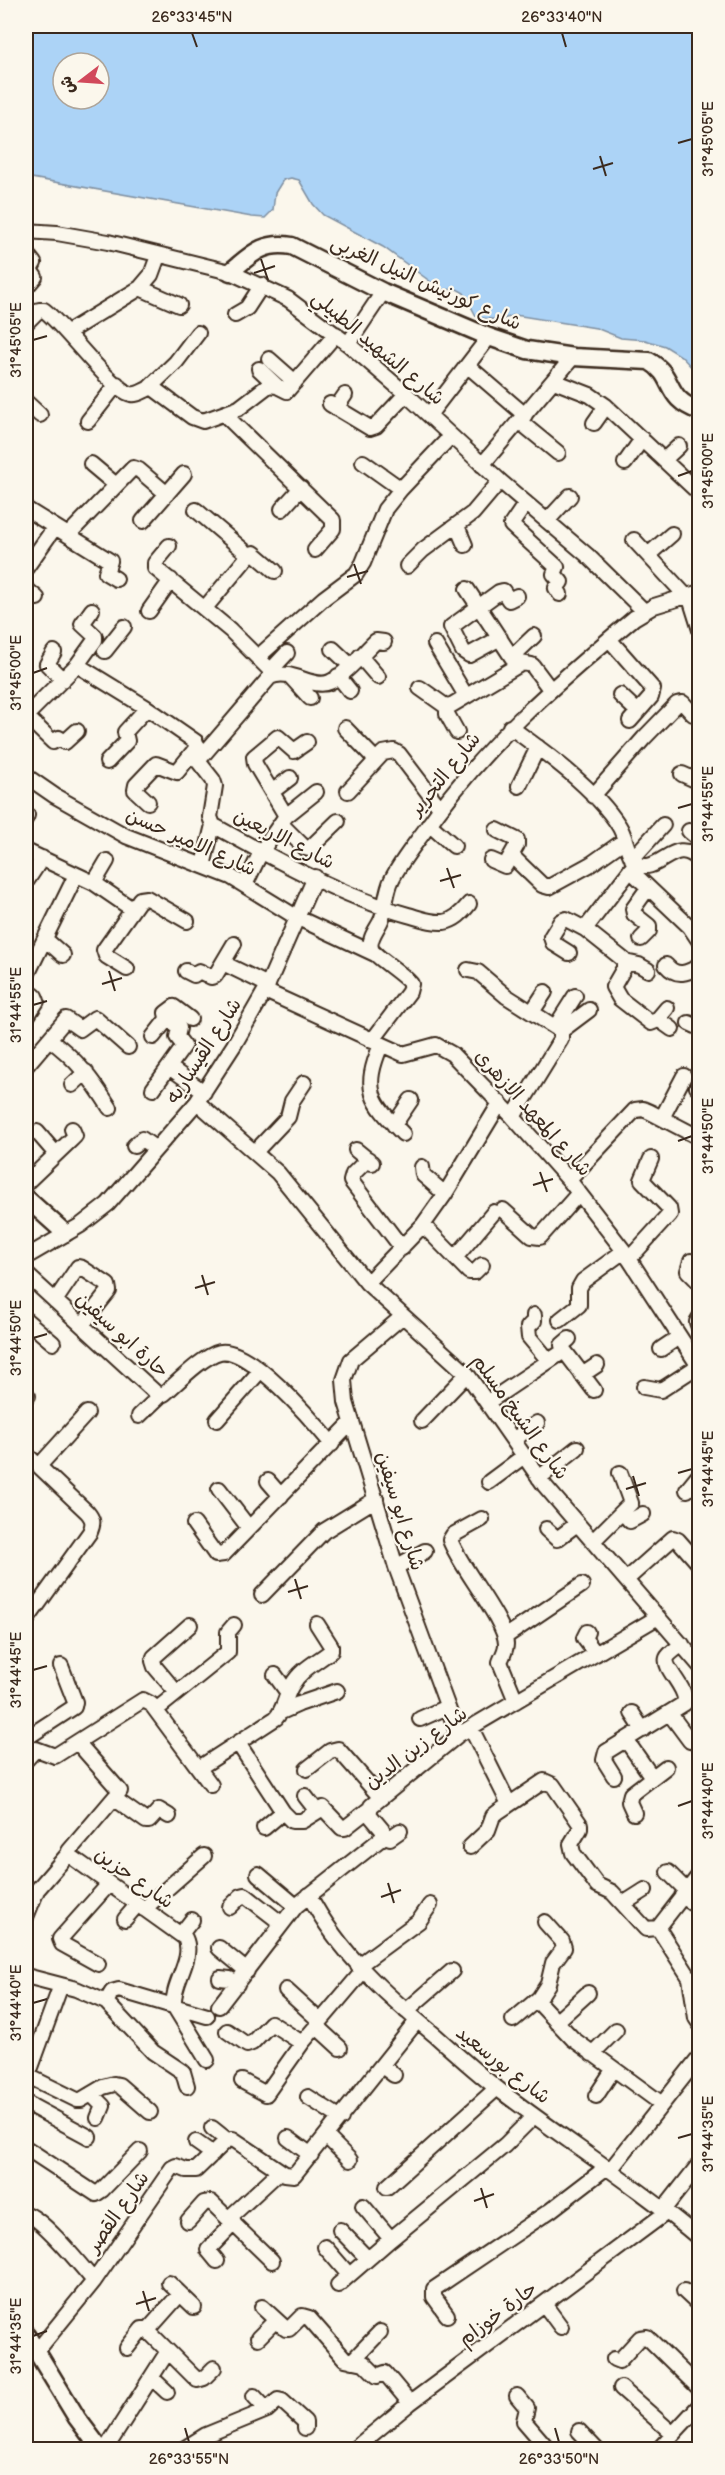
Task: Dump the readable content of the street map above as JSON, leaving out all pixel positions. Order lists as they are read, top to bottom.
{
  "streets": {
    "street": [
      "شارع كورنيش النيل الغربى",
      "شارع الشهيد الطبيلي",
      "شارع التحرير",
      "شارع الاربعين",
      "شارع الامير حسن",
      "شارع القيساريه",
      "شارع المعهد الازهرى",
      "حارة ابو سيفين",
      "شارع الشيخ مسلم",
      "شارع ابو سيفين",
      "شارع زين الدين",
      "شارع حزين",
      "شارع بورسعيد",
      "شارع القصر",
      "حارة خوزام"
    ]
  },
  "crossings": [
    ["شارع كورنيش النيل الغربى", "شارع الشهيد الطبيلي"],
    ["شارع الشهيد الطبيلي", "شارع التحرير"],
    ["شارع التحرير", "شارع الاربعين"],
    ["شارع التحرير", "شارع الامير حسن"],
    ["شارع الاربعين", "شارع القيساريه"],
    ["شارع الامير حسن", "شارع القيساريه"],
    ["شارع القيساريه", "شارع المعهد الازهرى"],
    ["شارع القيساريه", "شارع الشيخ مسلم"],
    ["شارع الشيخ مسلم", "شارع ابو سيفين"],
    ["شارع الشيخ مسلم", "شارع زين الدين"],
    ["شارع ابو سيفين", "شارع زين الدين"],
    ["شارع بورسعيد", "حارة خوزام"]
  ],
  "north": "left",
  "coordinates": [
    "26°33'45\"N",
    "26°33'40\"N",
    "31°45'05\"E",
    "31°45'00\"E",
    "31°44'55\"E",
    "31°44'50\"E",
    "31°44'45\"E",
    "31°44'40\"E",
    "31°44'35\"E",
    "26°33'55\"N",
    "26°33'50\"N"
  ]
}
